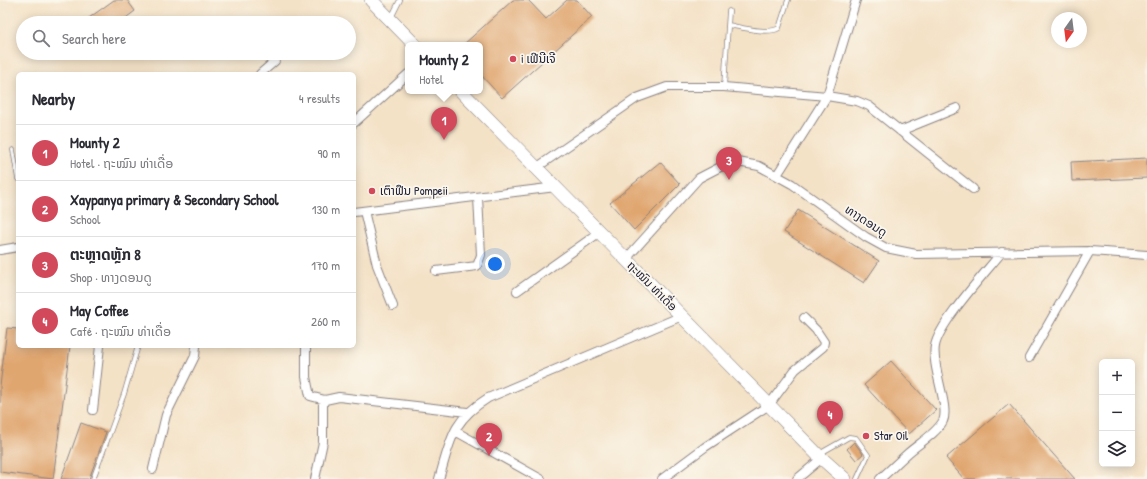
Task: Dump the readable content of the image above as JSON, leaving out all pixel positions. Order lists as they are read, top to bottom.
{
  "streets": {
    "main road": ["ຖະໝົນ ທ່າເດື່ອ"],
    "street": ["ທາງດອນດູ"]
  },
  "crossings": [
    ["ທາງດອນດູ", "ຖະໝົນ ທ່າເດື່ອ"]
  ],
  "places": ["i ເຟີນີເຈີ", "ເຕົາຟືນ Pompeii", "Star Oil"],
  "north": "bottom",
  "page": {
    "search": "Search here",
    "popup": ["Mounty 2", "Hotel"],
    "heading": ["Nearby", "4 results"],
    "pins": [
      "1",
      "3",
      "4",
      "2"
    ],
    "list": [
      {
        "mark": "1",
        "name": "Mounty 2",
        "note": "Hotel · ຖະໝົນ ທ່າເດື່ອ",
        "value": "90 m"
      },
      {
        "mark": "2",
        "name": "Xaypanya primary & Secondary School",
        "note": "School",
        "value": "130 m"
      },
      {
        "mark": "3",
        "name": "ຕະຫຼາດຫຼັກ 8",
        "note": "Shop · ທາງດອນດູ",
        "value": "170 m"
      },
      {
        "mark": "4",
        "name": "May Coffee",
        "note": "Café · ຖະໝົນ ທ່າເດື່ອ",
        "value": "260 m"
      }
    ],
    "map_buttons": ["+", "−"]
  }
}
